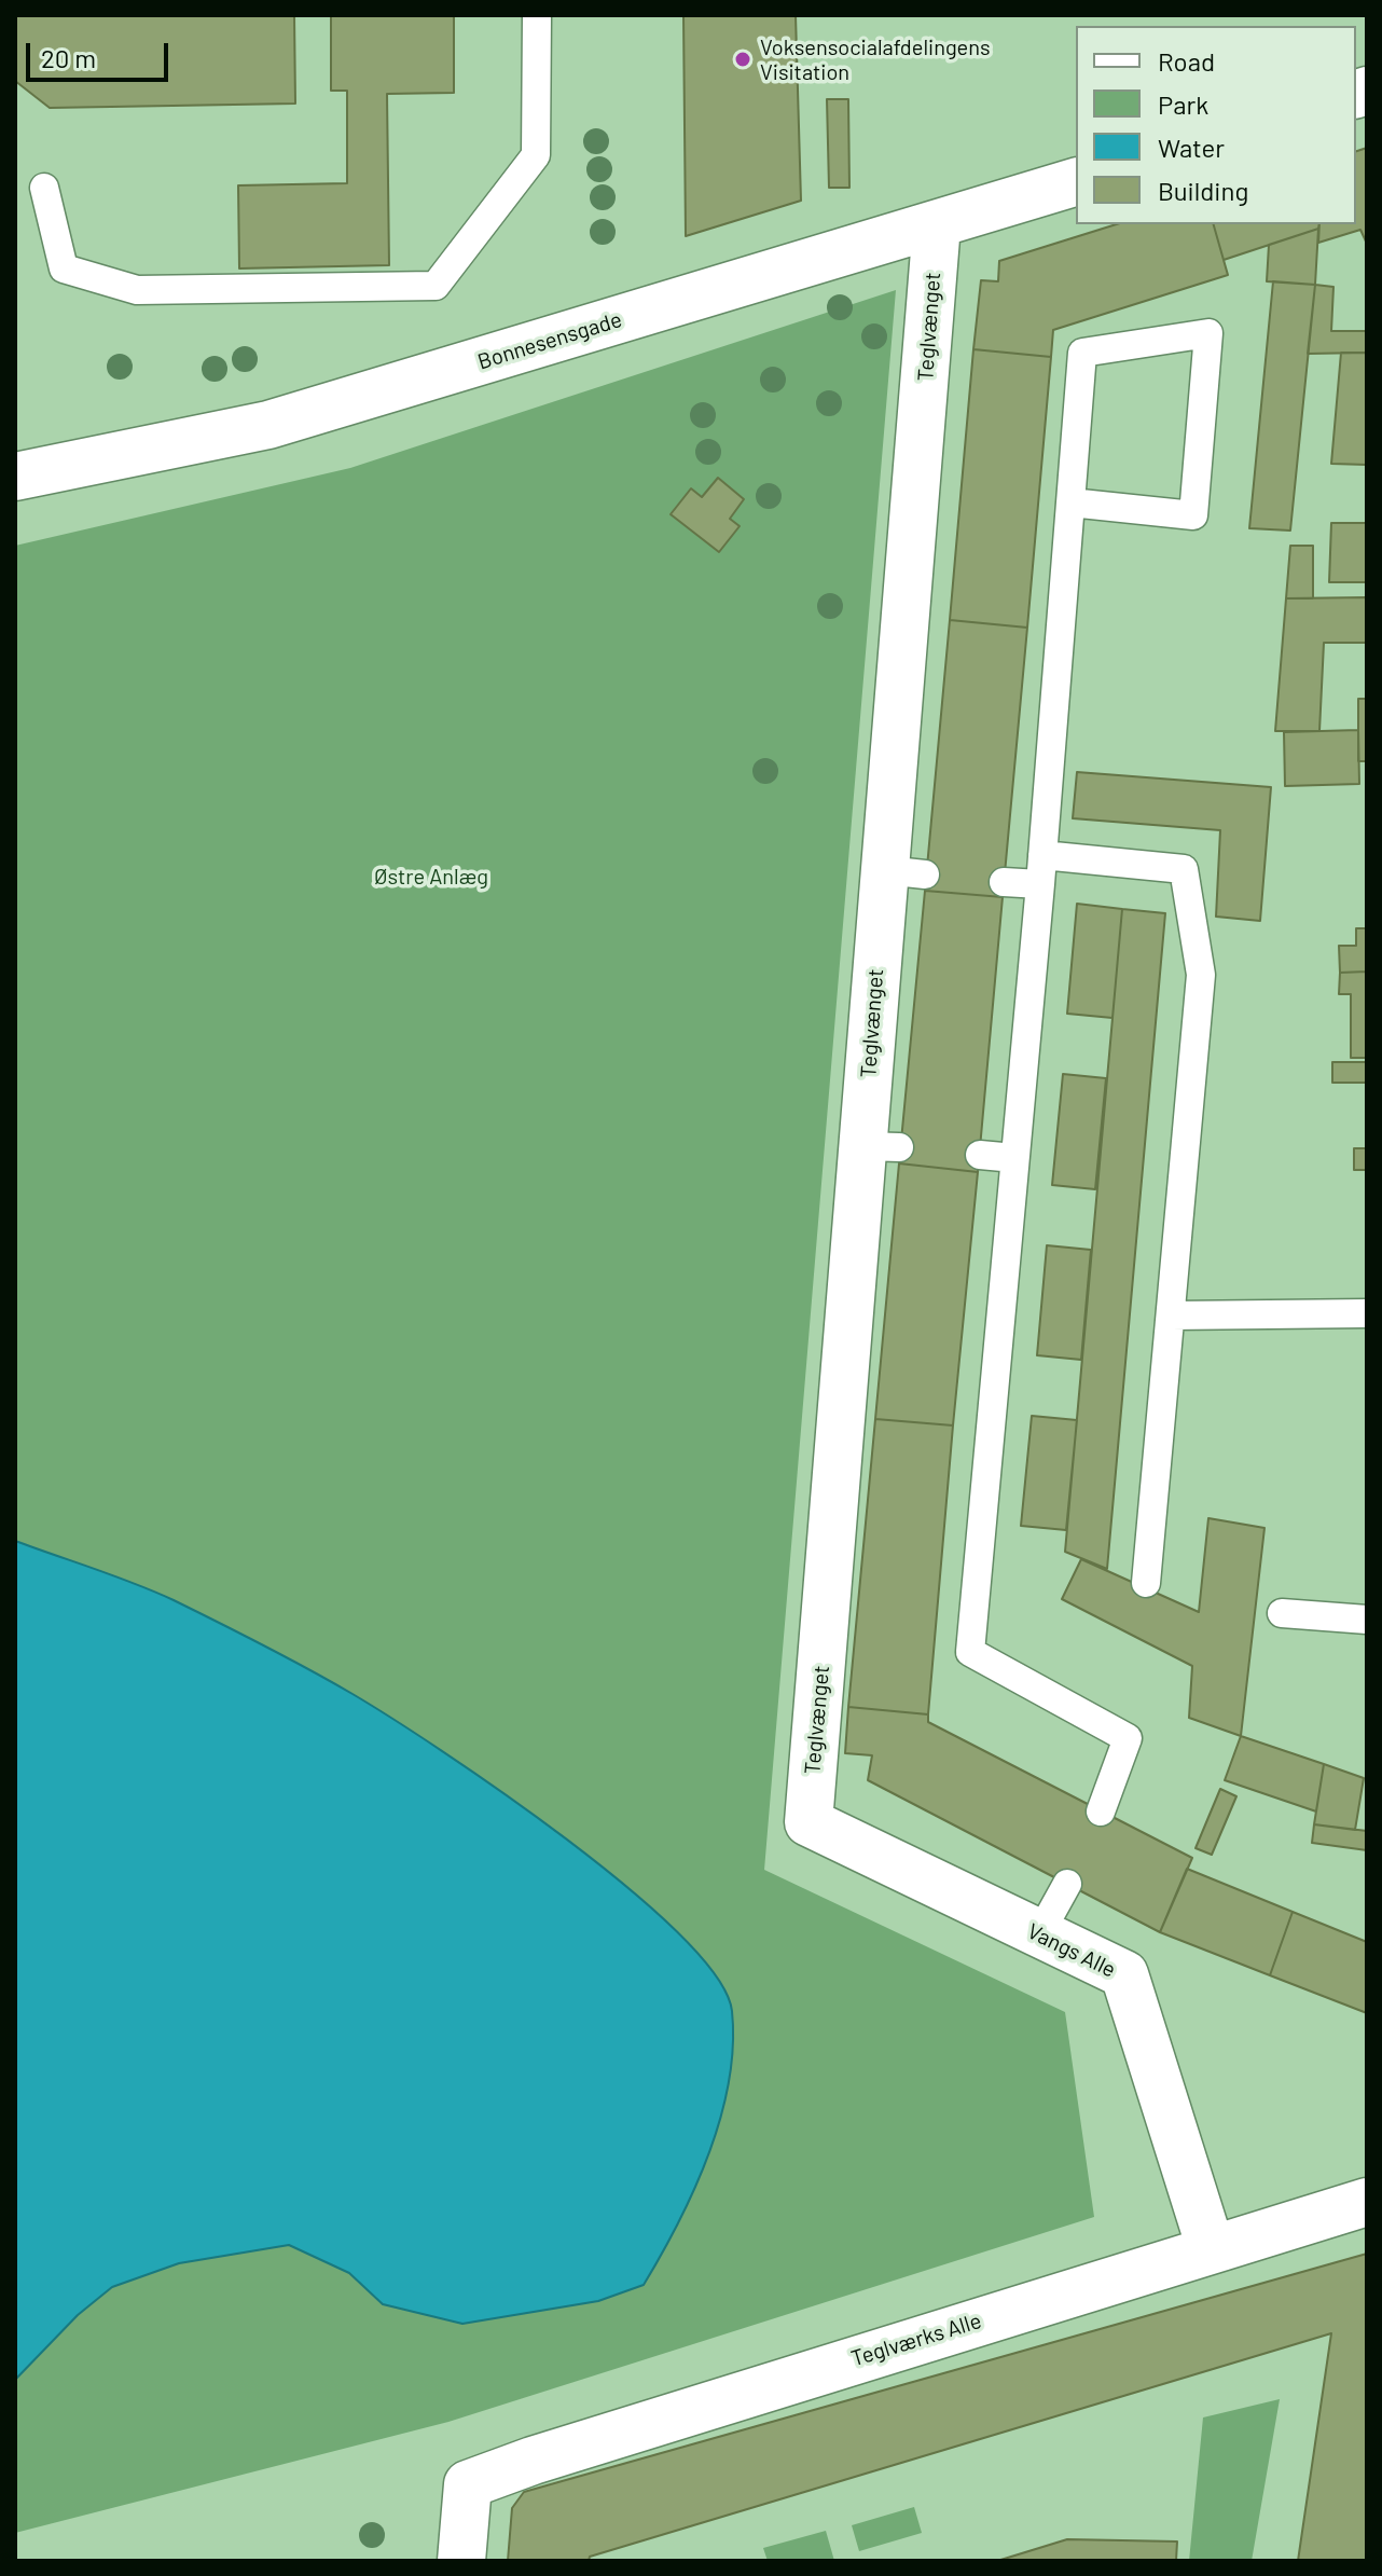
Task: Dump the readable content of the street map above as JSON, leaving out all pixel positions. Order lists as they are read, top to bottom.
{
  "streets": {
    "street": [
      "Teglvænget",
      "Bonnesensgade",
      "Vangs Alle",
      "Teglværks Alle"
    ]
  },
  "crossings": [
    ["Teglvænget", "Bonnesensgade"],
    ["Teglvænget", "Vangs Alle"],
    ["Vangs Alle", "Teglværks Alle"]
  ],
  "parks": ["Østre Anlæg"],
  "places": ["Voksensocialafdelingens Visitation"],
  "legend": [
    "Road",
    "Park",
    "Water",
    "Building"
  ],
  "scale_bar": "20 m"
}
